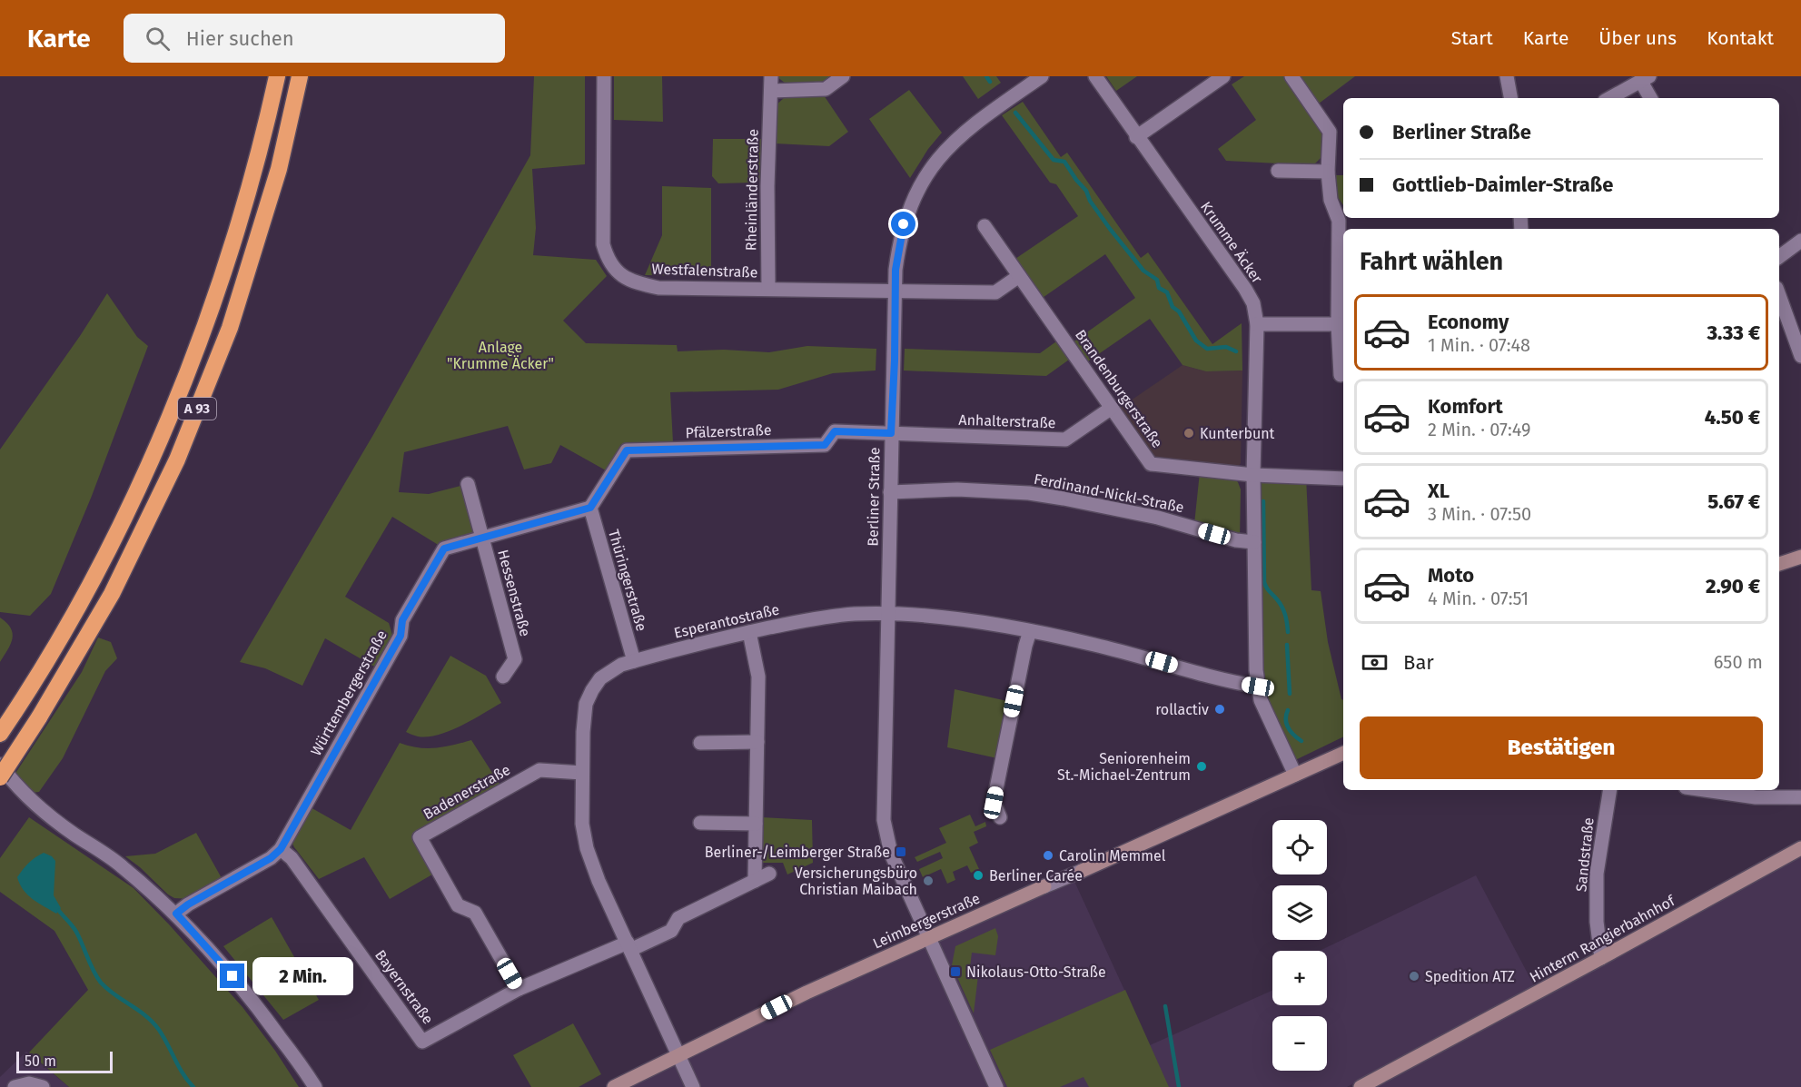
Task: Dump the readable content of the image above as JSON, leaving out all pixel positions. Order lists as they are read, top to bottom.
{
  "streets": {
    "highway": ["A 93"],
    "street": [
      "Rheinländerstraße",
      "Krumme Äcker",
      "Westfalenstraße",
      "Brandenburgerstraße",
      "Anhalterstraße",
      "Pfälzerstraße",
      "Ferdinand-Nickl-Straße",
      "Berliner Straße",
      "Thüringerstraße",
      "Hessenstraße",
      "Esperantostraße",
      "Württembergerstraße",
      "Badenerstraße",
      "Sandstraße",
      "Leimbergerstraße",
      "Hinterm Rangierbahnhof",
      "Bayernstraße"
    ]
  },
  "crossings": [
    ["Rheinländerstraße", "Westfalenstraße"],
    ["Krumme Äcker", "Brandenburgerstraße"],
    ["Krumme Äcker", "Ferdinand-Nickl-Straße"],
    ["Krumme Äcker", "Esperantostraße"],
    ["Krumme Äcker", "Leimbergerstraße"],
    ["Westfalenstraße", "Berliner Straße"],
    ["Brandenburgerstraße", "Anhalterstraße"],
    ["Anhalterstraße", "Pfälzerstraße"],
    ["Anhalterstraße", "Berliner Straße"],
    ["Pfälzerstraße", "Berliner Straße"],
    ["Pfälzerstraße", "Thüringerstraße"],
    ["Pfälzerstraße", "Württembergerstraße"],
    ["Ferdinand-Nickl-Straße", "Berliner Straße"],
    ["Berliner Straße", "Esperantostraße"],
    ["Berliner Straße", "Leimbergerstraße"],
    ["Thüringerstraße", "Esperantostraße"],
    ["Thüringerstraße", "Württembergerstraße"],
    ["Hessenstraße", "Württembergerstraße"],
    ["Esperantostraße", "Badenerstraße"],
    ["Esperantostraße", "Leimbergerstraße"],
    ["Esperantostraße", "Bayernstraße"],
    ["Württembergerstraße", "Bayernstraße"],
    ["Badenerstraße", "Bayernstraße"],
    ["Sandstraße", "Hinterm Rangierbahnhof"]
  ],
  "parks": ["Anlage \"Krumme Äcker\""],
  "places": {
    "other": [
      "Kunterbunt",
      "rollactiv",
      "Seniorenheim St.-Michael-Zentrum",
      "Carolin Memmel",
      "Berliner Carée",
      "Versicherungsbüro Christian Maibach",
      "Spedition ATZ"
    ],
    "transit": ["Berliner-/Leimberger Straße", "Nikolaus-Otto-Straße"]
  },
  "scale_bar": "50 m",
  "page": {
    "header": "Karte",
    "search": "Hier suchen",
    "nav": [
      "Start",
      "Karte",
      "Über uns",
      "Kontakt"
    ],
    "banner": ["Berliner Straße", "Gottlieb-Daimler-Straße"],
    "heading": "Fahrt wählen",
    "list": [
      {
        "name": "Economy",
        "note": "1 Min. · 07:48",
        "value": "3.33 €"
      },
      {
        "name": "Komfort",
        "note": "2 Min. · 07:49",
        "value": "4.50 €"
      },
      {
        "name": "XL",
        "note": "3 Min. · 07:50",
        "value": "5.67 €"
      },
      {
        "name": "Moto",
        "note": "4 Min. · 07:51",
        "value": "2.90 €"
      }
    ],
    "pay": ["Bar", "650 m"],
    "buttons": "Bestätigen",
    "map_buttons": ["+", "−"],
    "bubble": "2 Min.",
    "scale": "50 m"
  }
}
